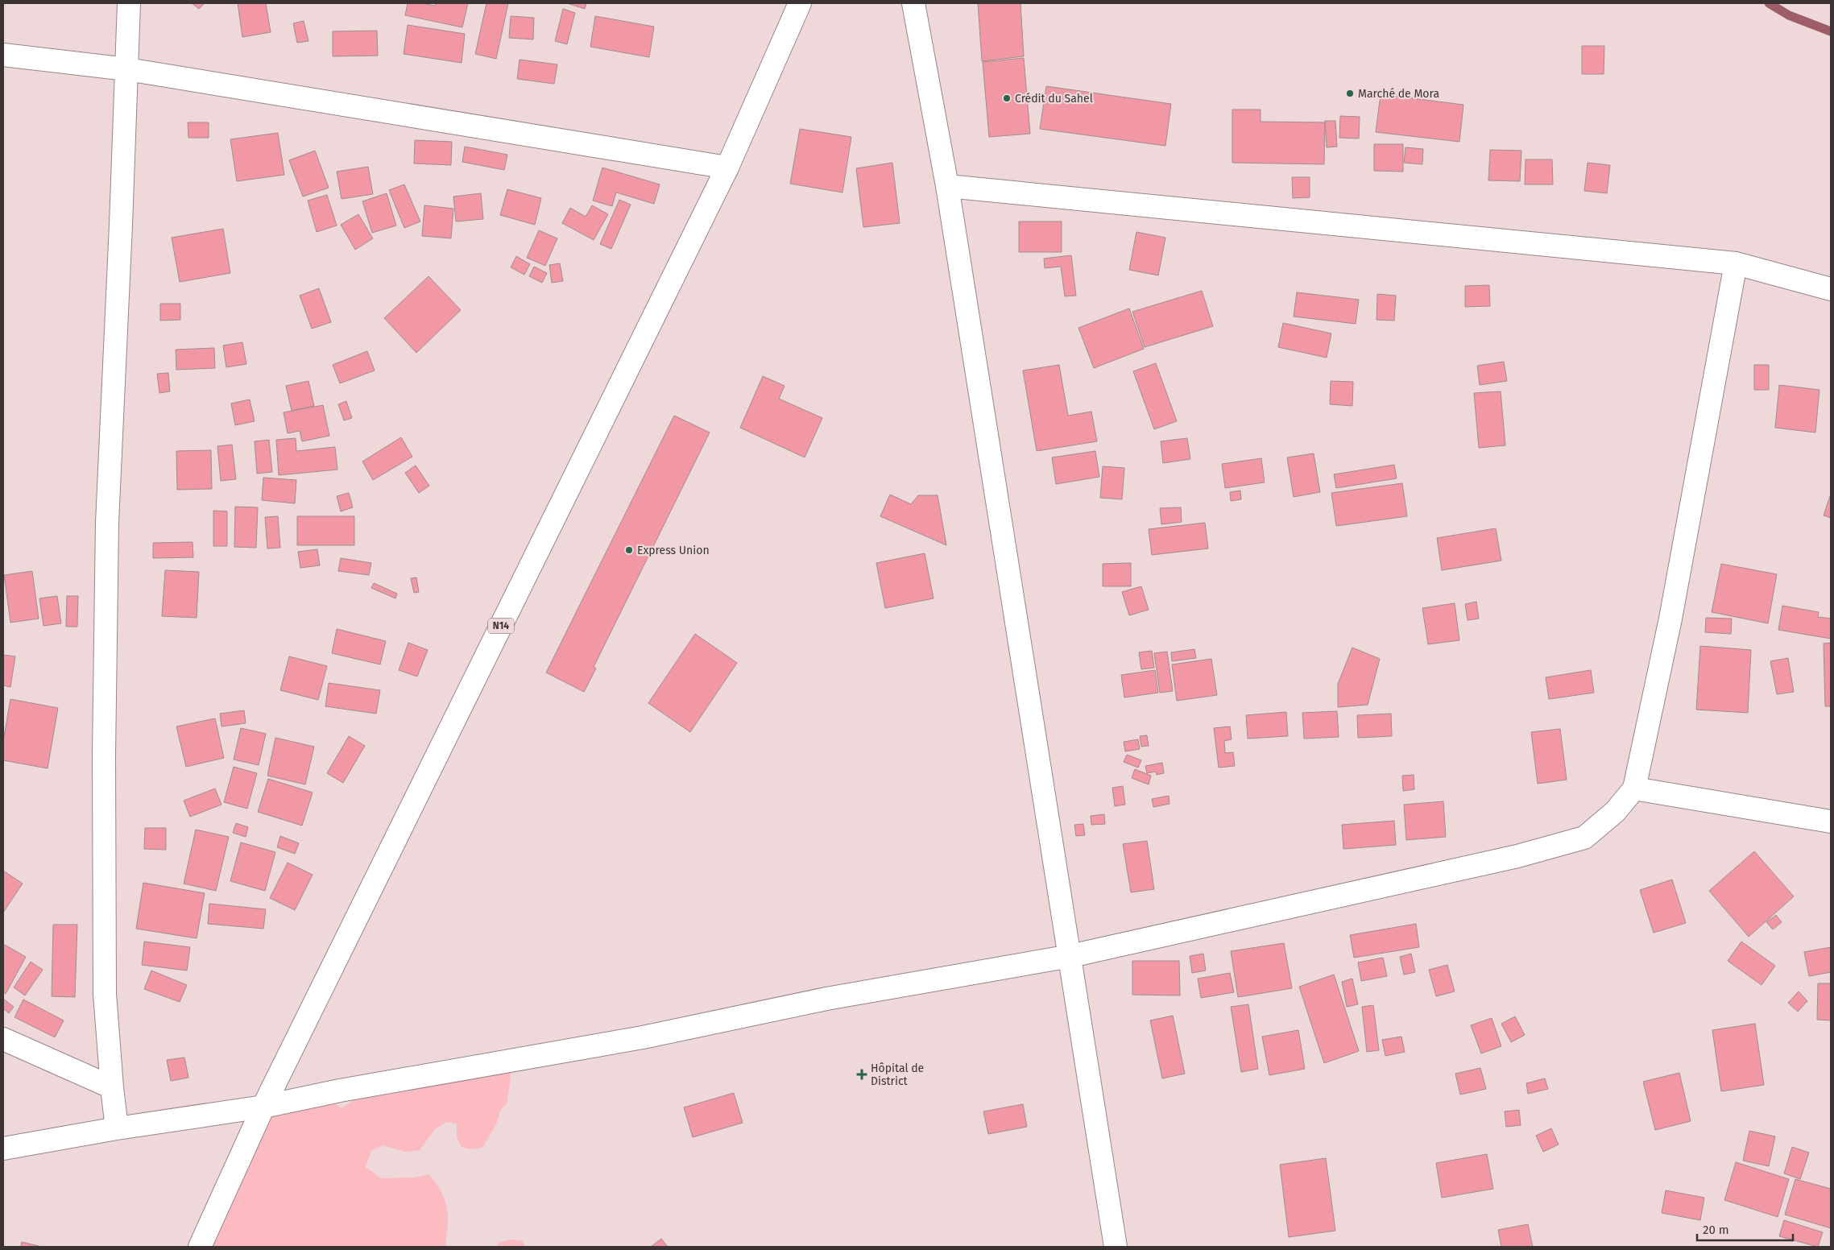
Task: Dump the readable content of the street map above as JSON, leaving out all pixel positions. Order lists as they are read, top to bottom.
{
  "streets": {
    "main road": ["N14"]
  },
  "places": {
    "other": ["Marché de Mora", "Crédit du Sahel", "Express Union"],
    "health": ["Hôpital de District"]
  },
  "scale_bar": "20 m"
}
